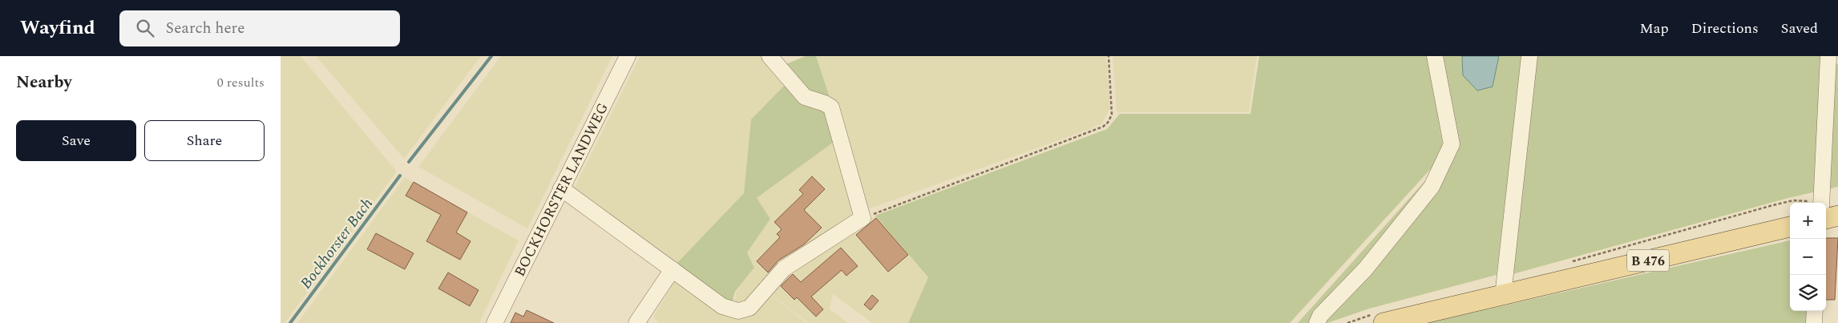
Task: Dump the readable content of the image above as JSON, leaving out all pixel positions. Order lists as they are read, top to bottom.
{
  "streets": {
    "main road": ["B 476"],
    "street": ["BOCKHORSTER LANDWEG"]
  },
  "water": ["Bockhorster Bach"],
  "page": {
    "header": "Wayfind",
    "search": "Search here",
    "nav": ["Map", "Directions", "Saved"],
    "heading": ["Nearby", "0 results"],
    "buttons": ["Save", "Share"],
    "map_buttons": ["+", "−"]
  }
}
